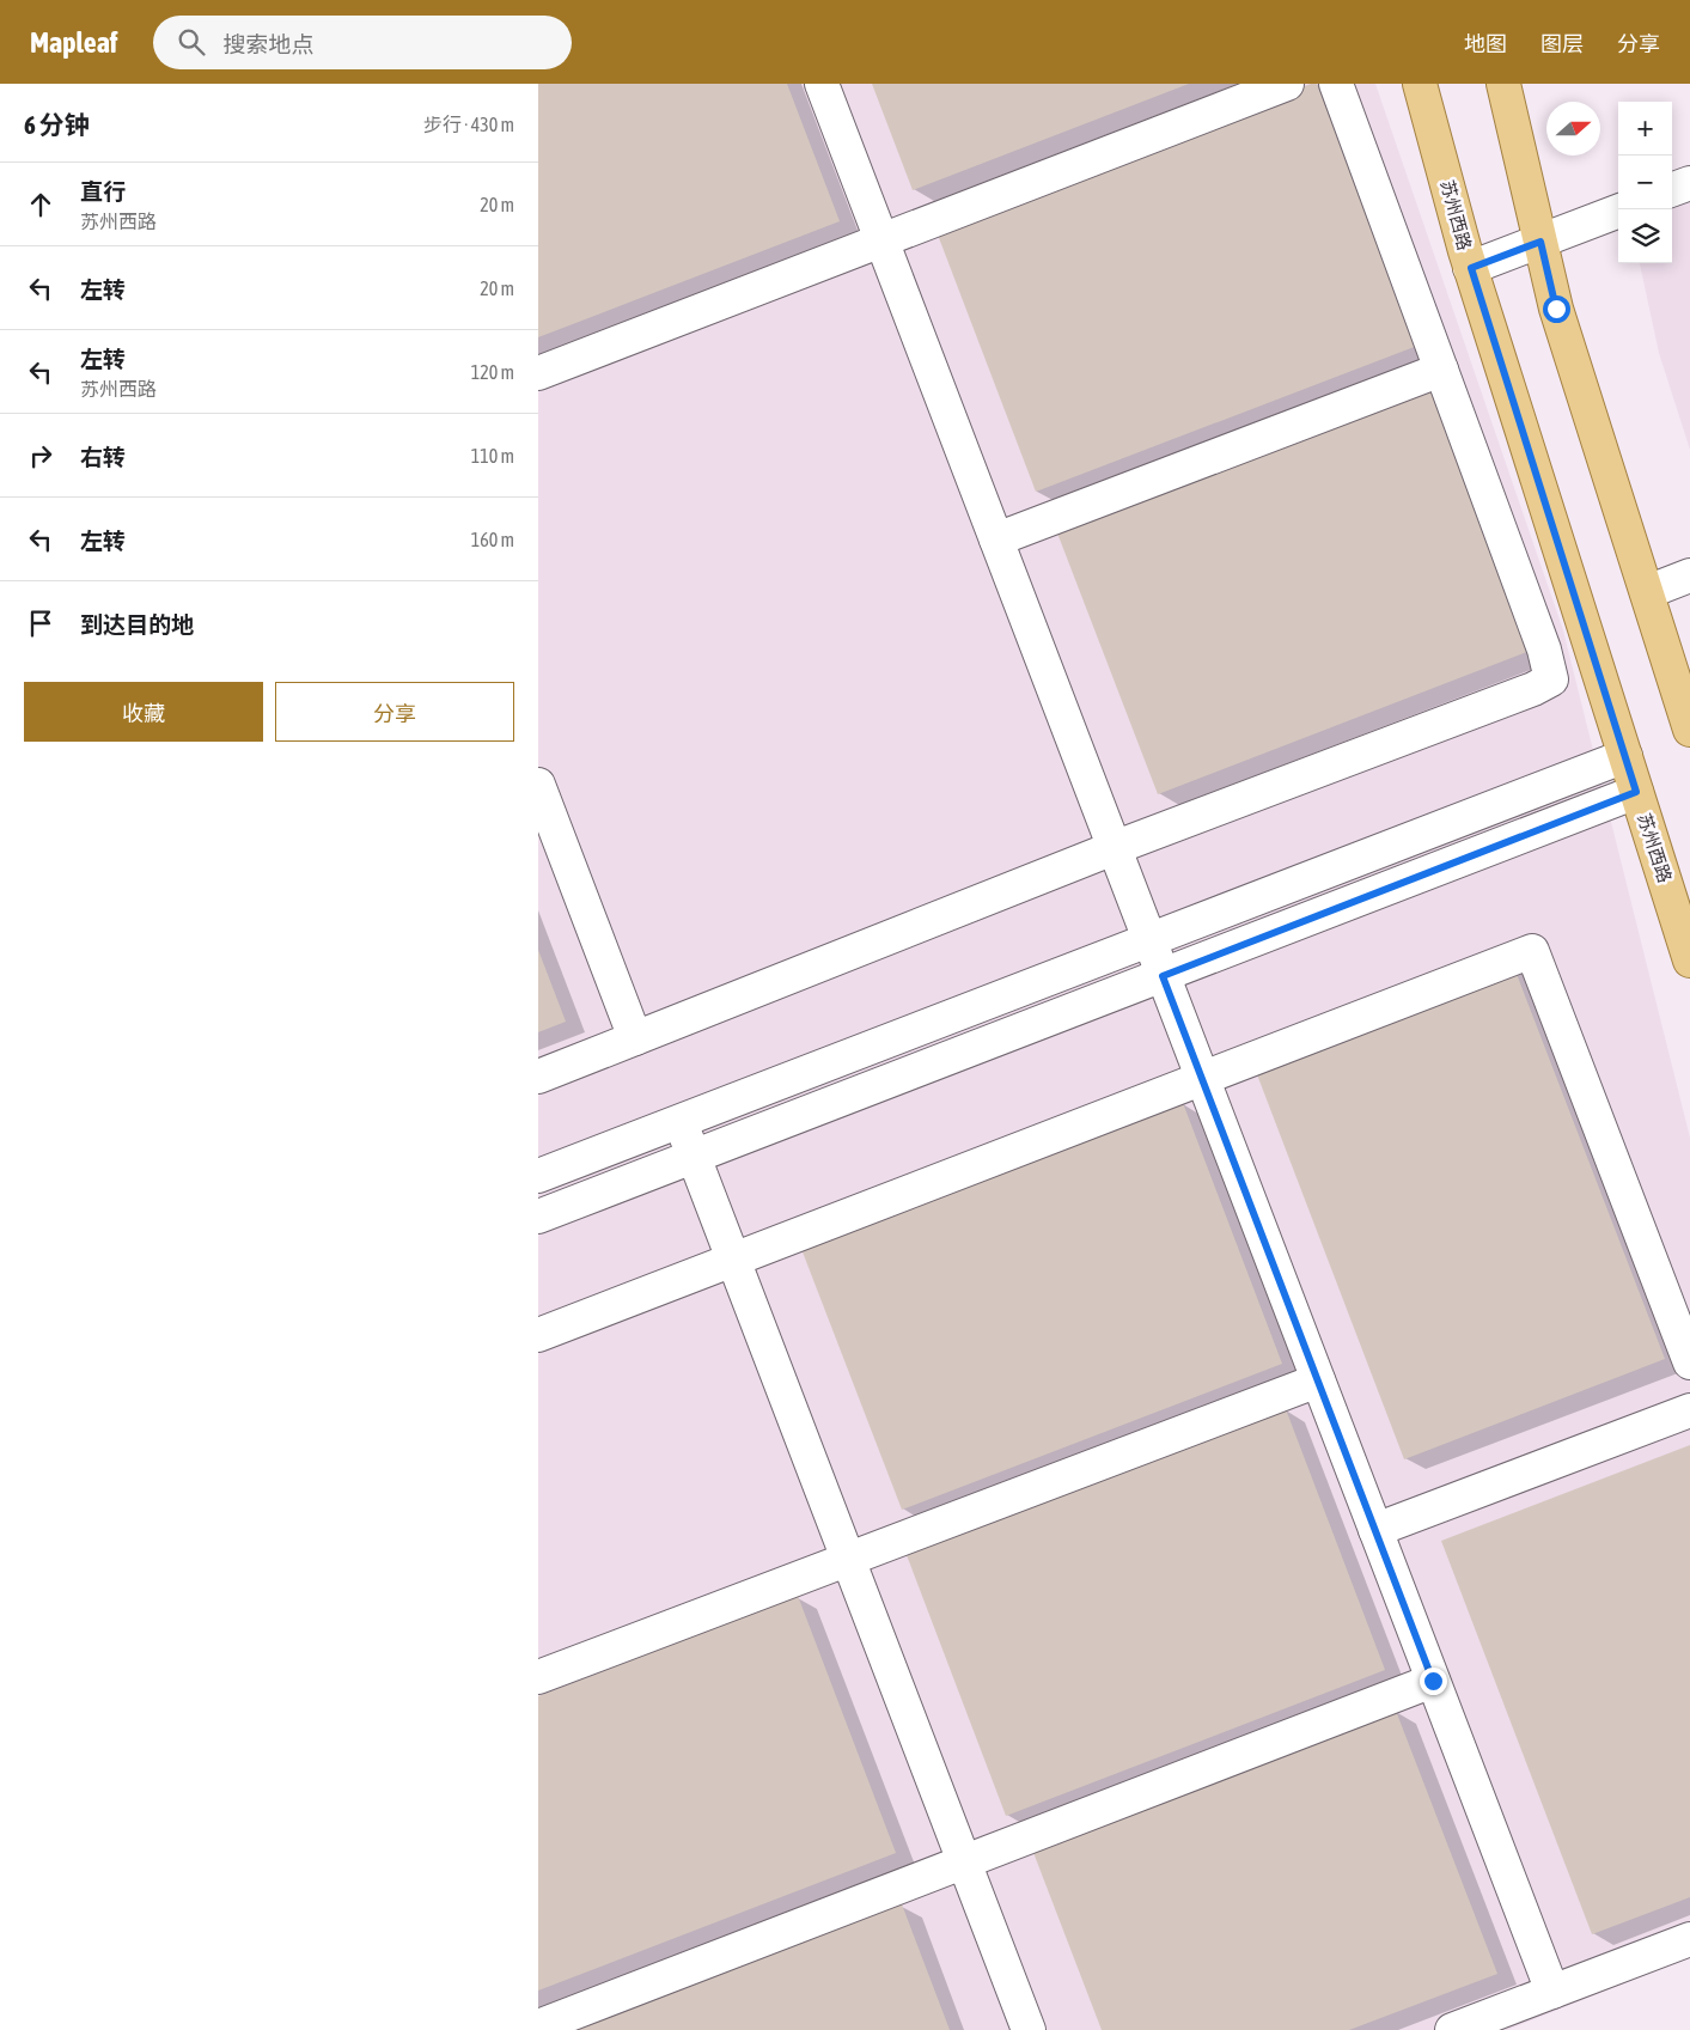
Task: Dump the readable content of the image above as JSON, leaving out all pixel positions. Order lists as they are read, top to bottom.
{
  "streets": {
    "main road": ["苏州西路"]
  },
  "north": "right",
  "page": {
    "header": "Mapleaf",
    "search": "搜索地点",
    "nav": ["地图", "图层", "分享"],
    "heading": ["6 分钟", "步行 · 430 m"],
    "map_buttons": ["+", "−"],
    "list": [
      ["直行", "苏州西路", "20 m"],
      ["左转", "20 m"],
      ["左转", "苏州西路", "120 m"],
      ["右转", "110 m"],
      ["左转", "160 m"],
      "到达目的地"
    ],
    "buttons": ["收藏", "分享"]
  }
}
